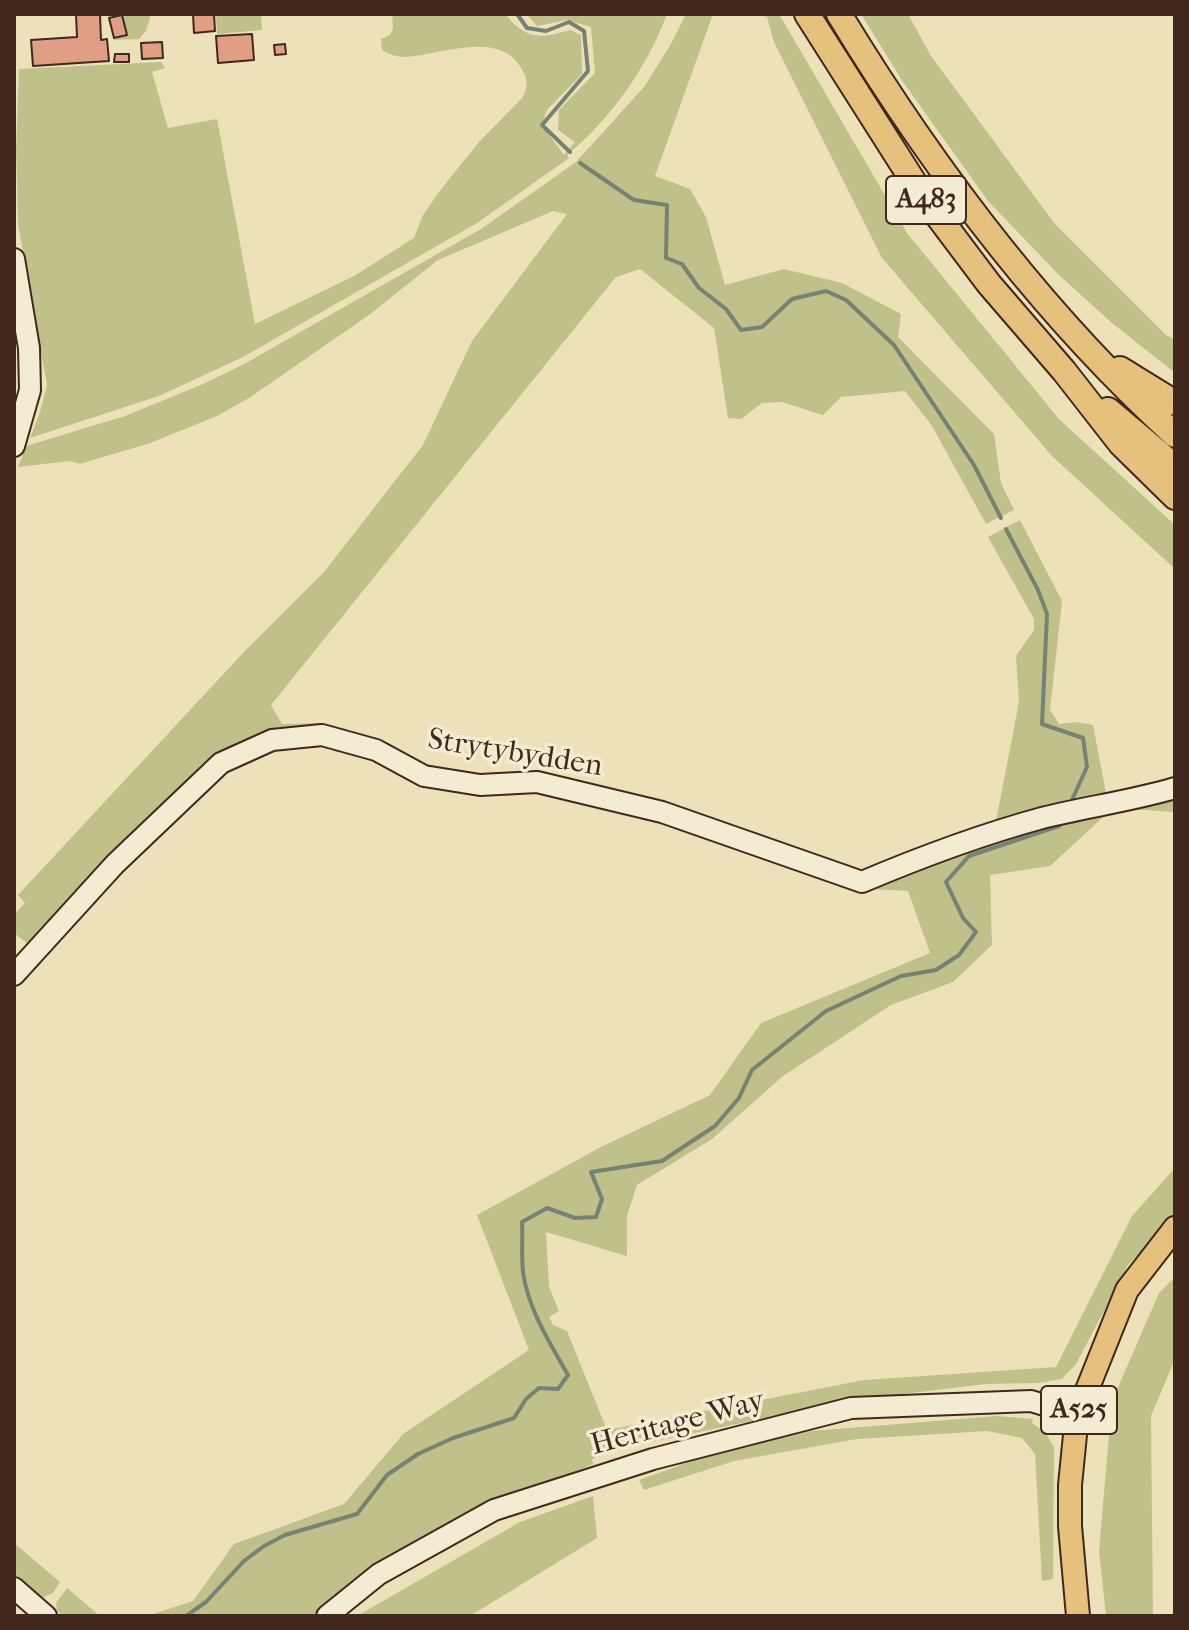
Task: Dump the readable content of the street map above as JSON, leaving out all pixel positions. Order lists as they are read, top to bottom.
{
  "streets": {
    "highway": ["A483"],
    "main road": ["A525"],
    "street": ["Strytybydden", "Heritage Way"]
  },
  "crossings": [
    ["A525", "Heritage Way"]
  ]
}
